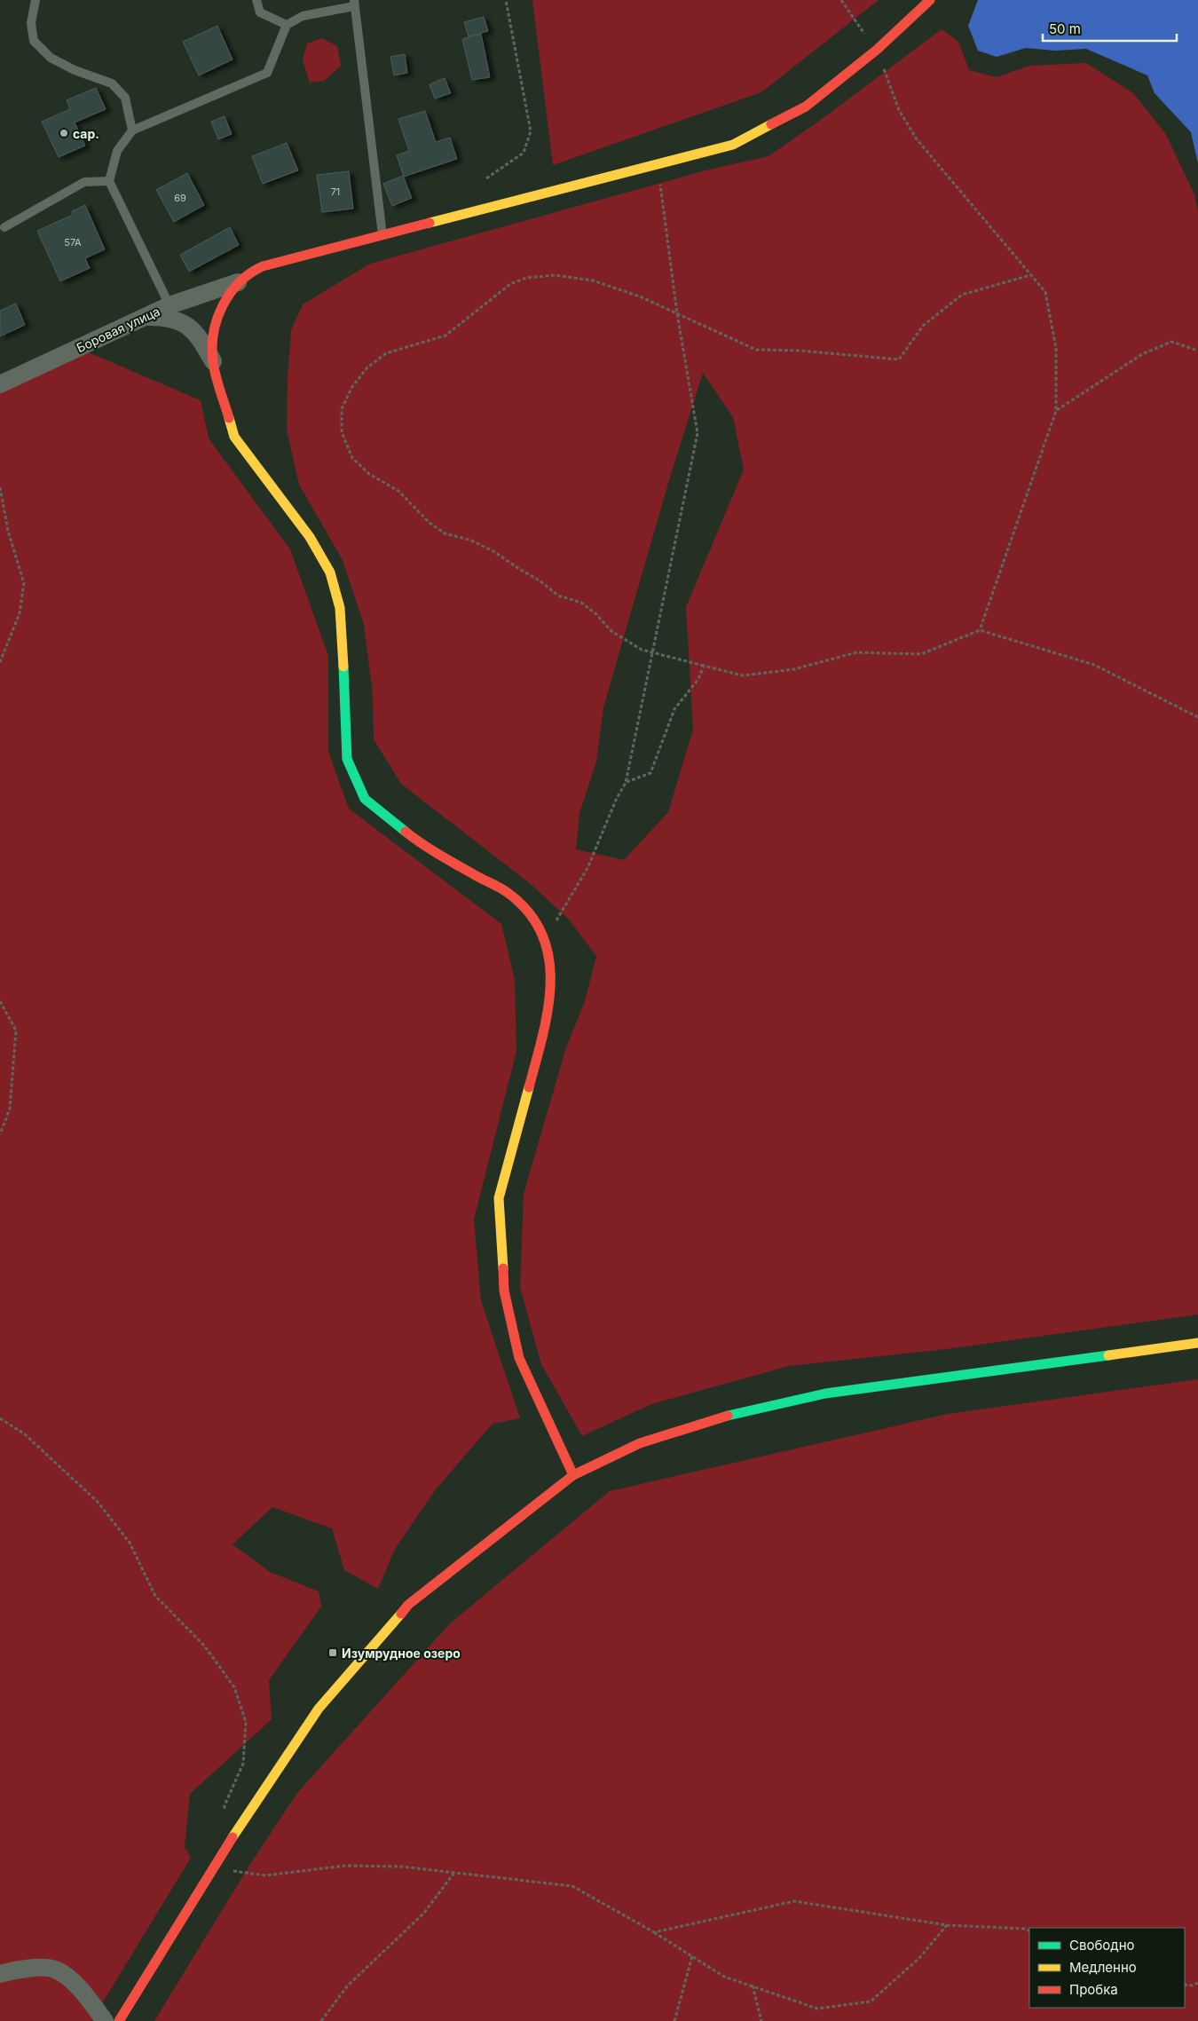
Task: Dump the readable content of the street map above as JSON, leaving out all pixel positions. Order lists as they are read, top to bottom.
{
  "streets": {
    "street": ["Боровая улица"]
  },
  "places": {
    "other": ["сар."],
    "transit": ["Изумрудное озеро"]
  },
  "house_numbers": ["71", "69", "57А"],
  "legend": ["Свободно", "Медленно", "Пробка"],
  "scale_bar": "50 m"
}
